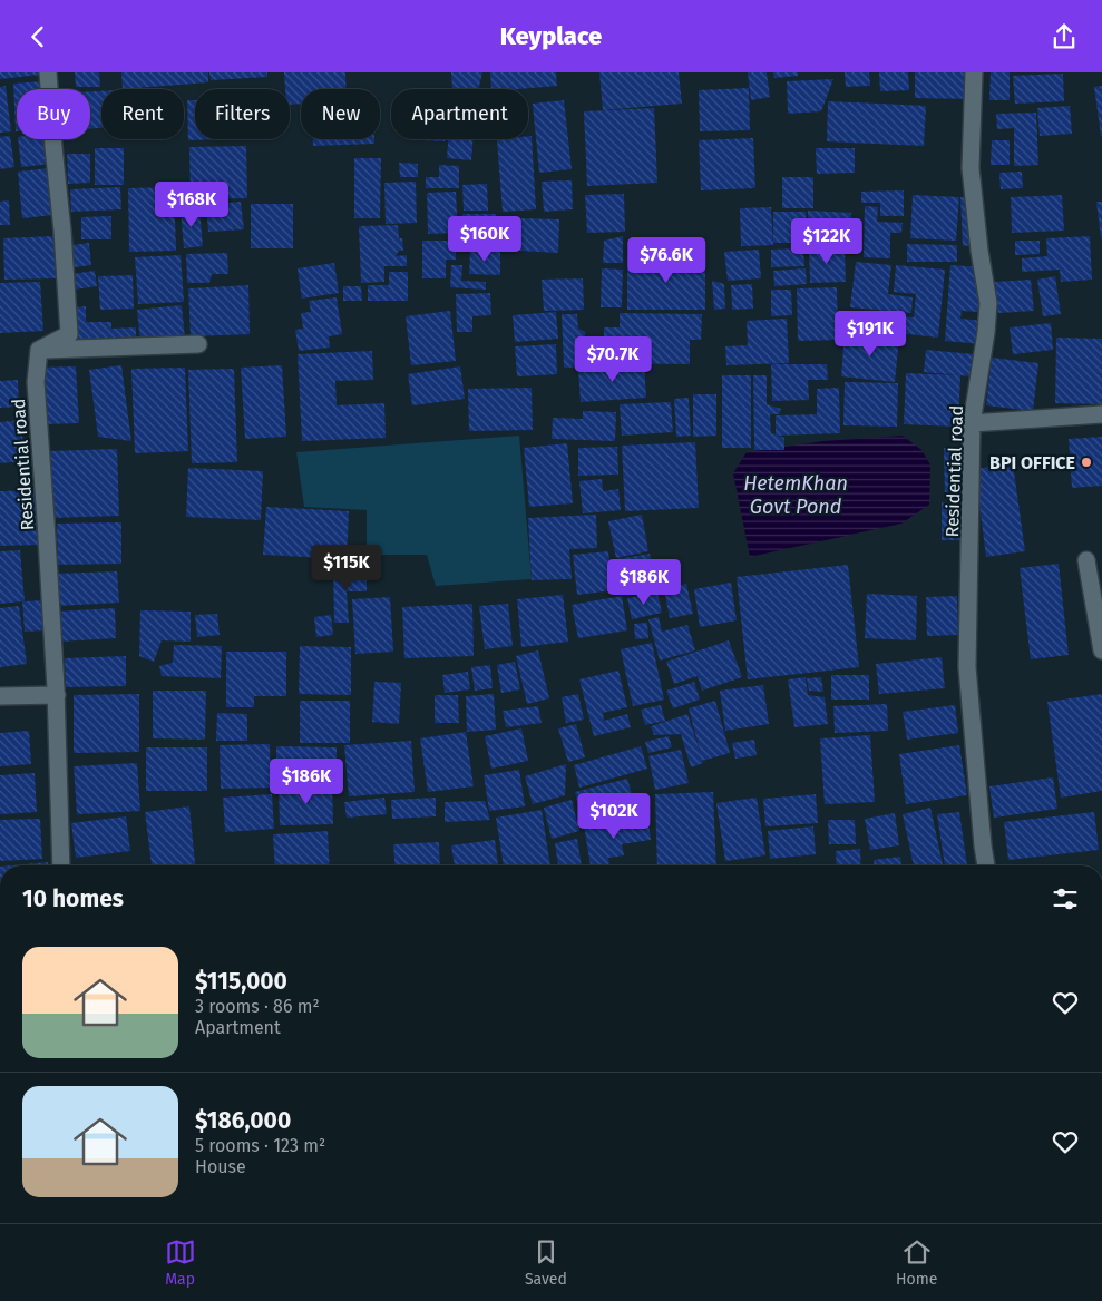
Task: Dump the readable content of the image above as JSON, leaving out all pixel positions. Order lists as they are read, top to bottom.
{
  "streets": {
    "street": ["Residential road"]
  },
  "water": ["HetemKhan Govt Pond"],
  "places": ["BPI OFFICE"],
  "page": {
    "header": "Keyplace",
    "chip": [
      "Buy",
      "Rent",
      "Filters",
      "New",
      "Apartment"
    ],
    "price": [
      "$168K",
      "$160K",
      "$122K",
      "$76.6K",
      "$191K",
      "$70.7K",
      "$115K",
      "$186K",
      "$186K",
      "$102K"
    ],
    "heading": "10 homes",
    "list": [
      {
        "name": "$115,000",
        "note": "3 rooms · 86 m² · Apartment"
      },
      {
        "name": "$186,000",
        "note": "5 rooms · 123 m² · House"
      }
    ],
    "tabs": ["Map", "Saved", "Home"]
  }
}
